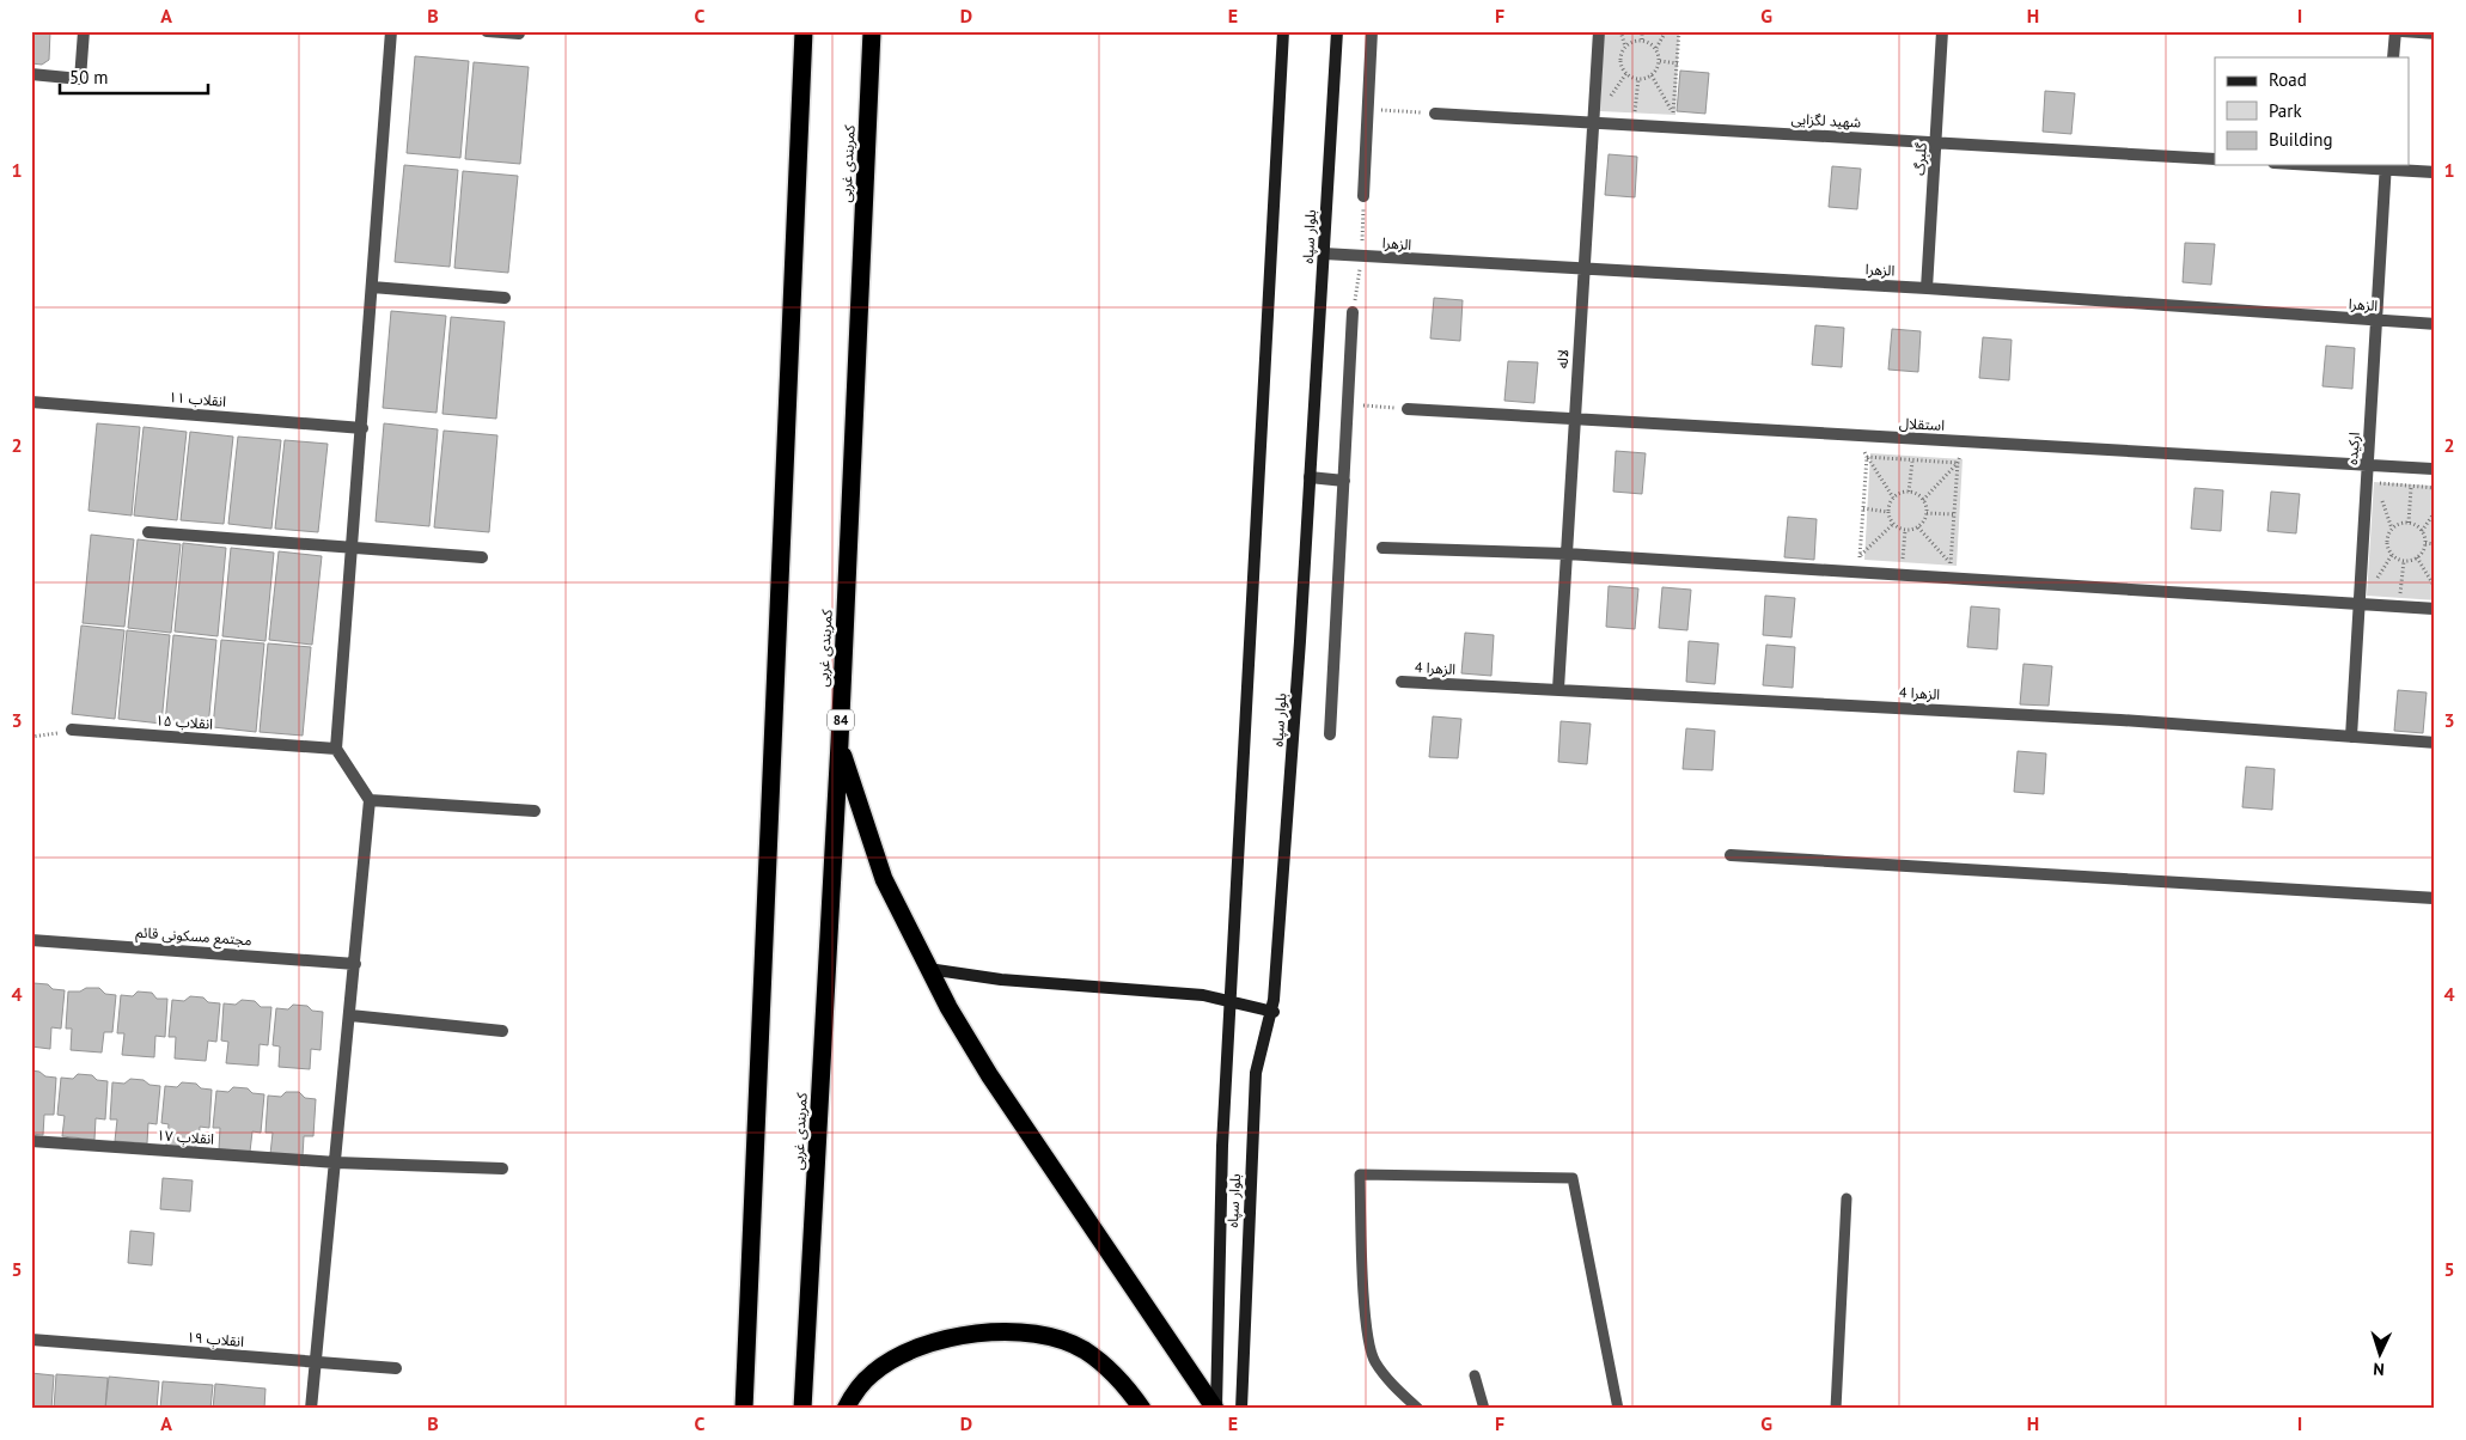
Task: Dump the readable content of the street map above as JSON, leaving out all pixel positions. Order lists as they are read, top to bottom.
{
  "streets": {
    "highway": ["کمربندی غربی", "84"],
    "main road": ["بلوار سپاه"],
    "street": [
      "شهید لگزایی",
      "گلبرگ",
      "الزهرا",
      "لاله",
      "انقلاب ۱۱",
      "استقلال",
      "ارکیده",
      "الزهرا 4",
      "انقلاب ۱۵",
      "مجتمع مسکونی قائم",
      "انقلاب ۱۷",
      "انقلاب ۱۹"
    ]
  },
  "crossings": [
    ["شهید لگزایی", "گلبرگ"],
    ["شهید لگزایی", "لاله"],
    ["گلبرگ", "الزهرا"],
    ["بلوار سپاه", "الزهرا"],
    ["الزهرا", "لاله"],
    ["الزهرا", "ارکیده"],
    ["لاله", "استقلال"],
    ["لاله", "الزهرا 4"],
    ["استقلال", "ارکیده"],
    ["ارکیده", "الزهرا 4"]
  ],
  "legend": ["Road", "Park", "Building"],
  "scale_bar": "50 m",
  "north": "bottom",
  "grid": {
    "columns": [
      "A",
      "B",
      "C",
      "D",
      "E",
      "F",
      "G",
      "H",
      "I"
    ],
    "rows": [
      "1",
      "2",
      "3",
      "4",
      "5"
    ]
  }
}
